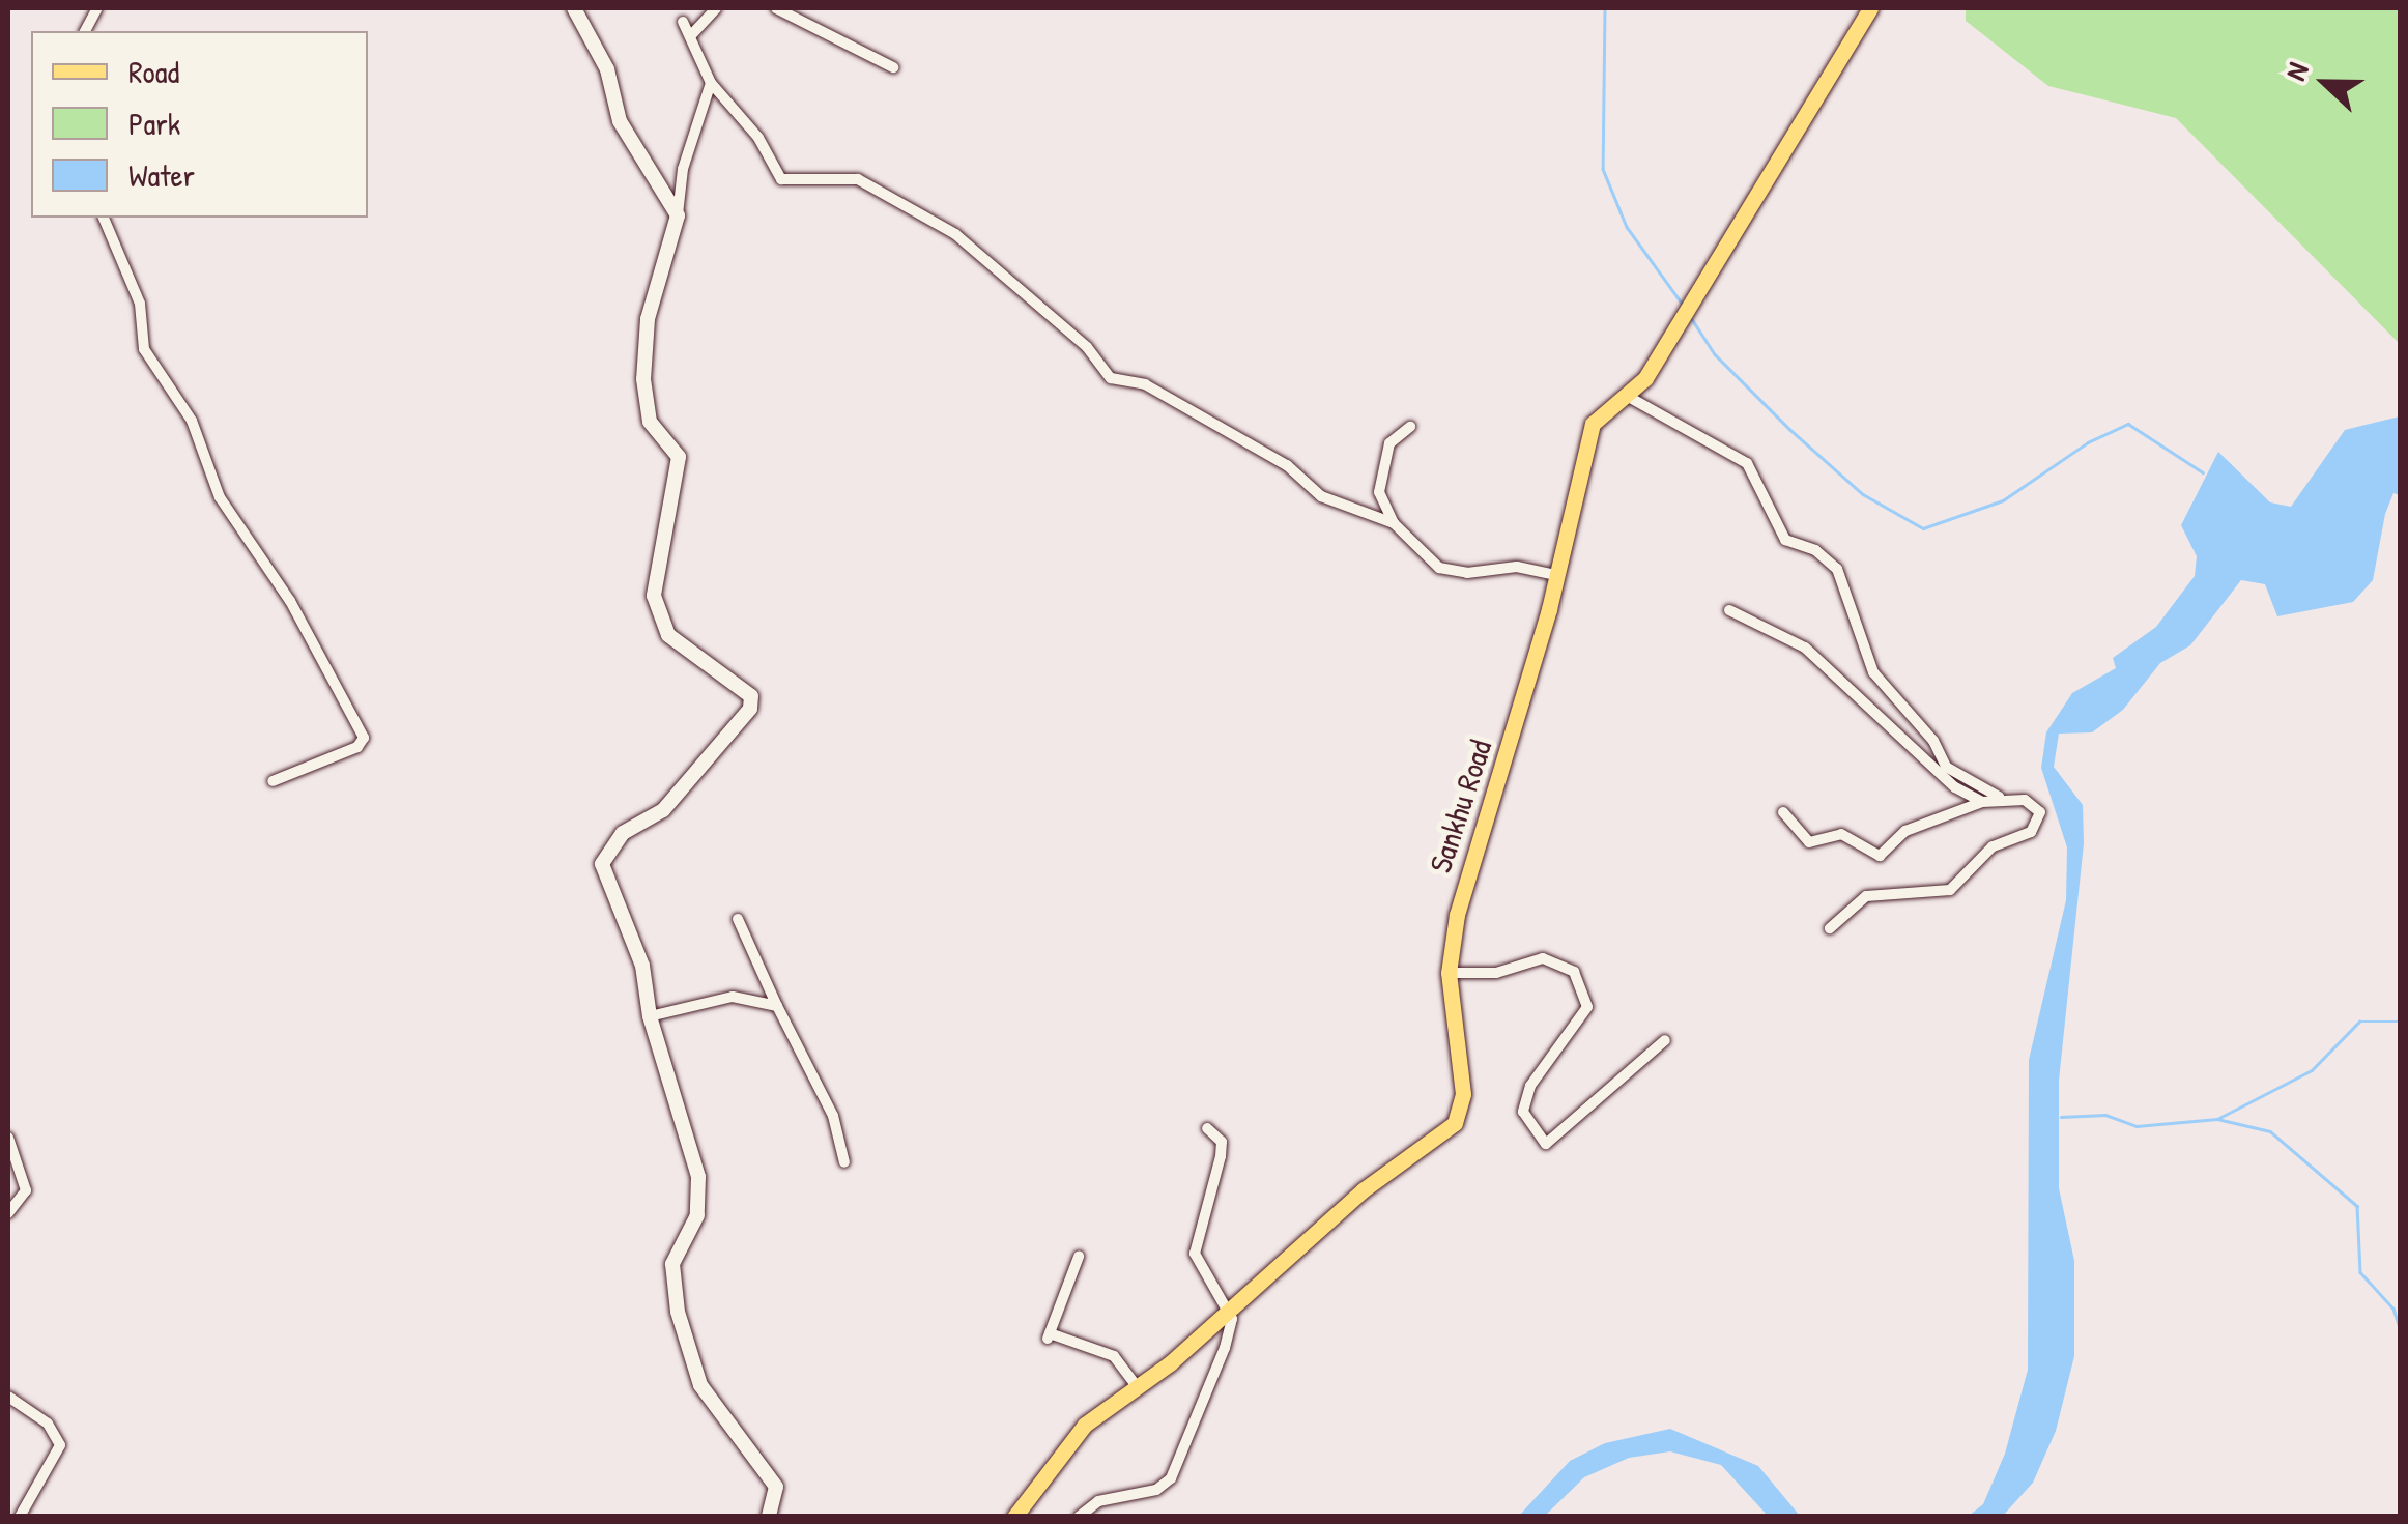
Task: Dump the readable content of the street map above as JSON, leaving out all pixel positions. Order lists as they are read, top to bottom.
{
  "streets": {
    "main road": ["Sankhu Road"]
  },
  "legend": ["Road", "Park", "Water"],
  "north": "left"
}
